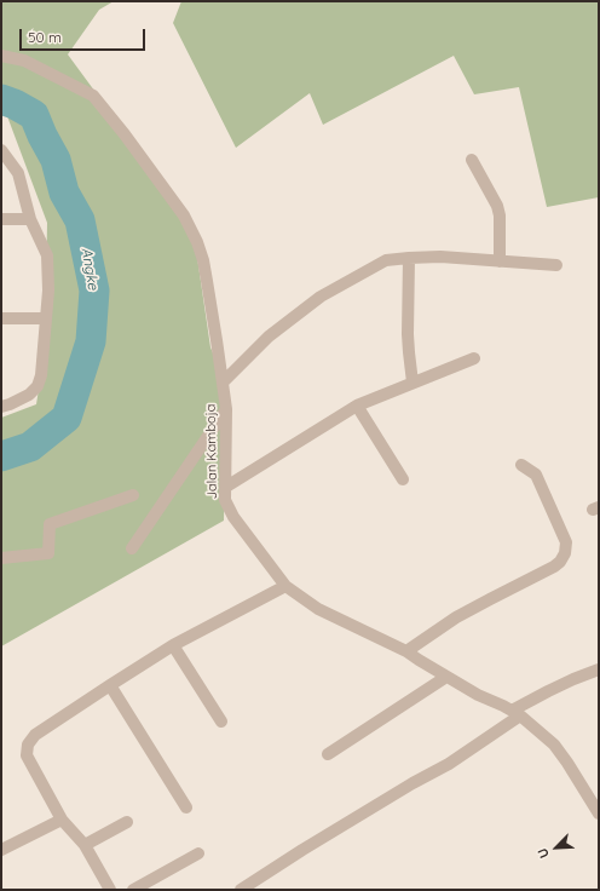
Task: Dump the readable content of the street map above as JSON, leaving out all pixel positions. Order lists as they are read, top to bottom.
{
  "streets": {
    "street": ["Jalan Kamboja"]
  },
  "water": ["Angke"],
  "scale_bar": "50 m",
  "north": "bottom left"
}
